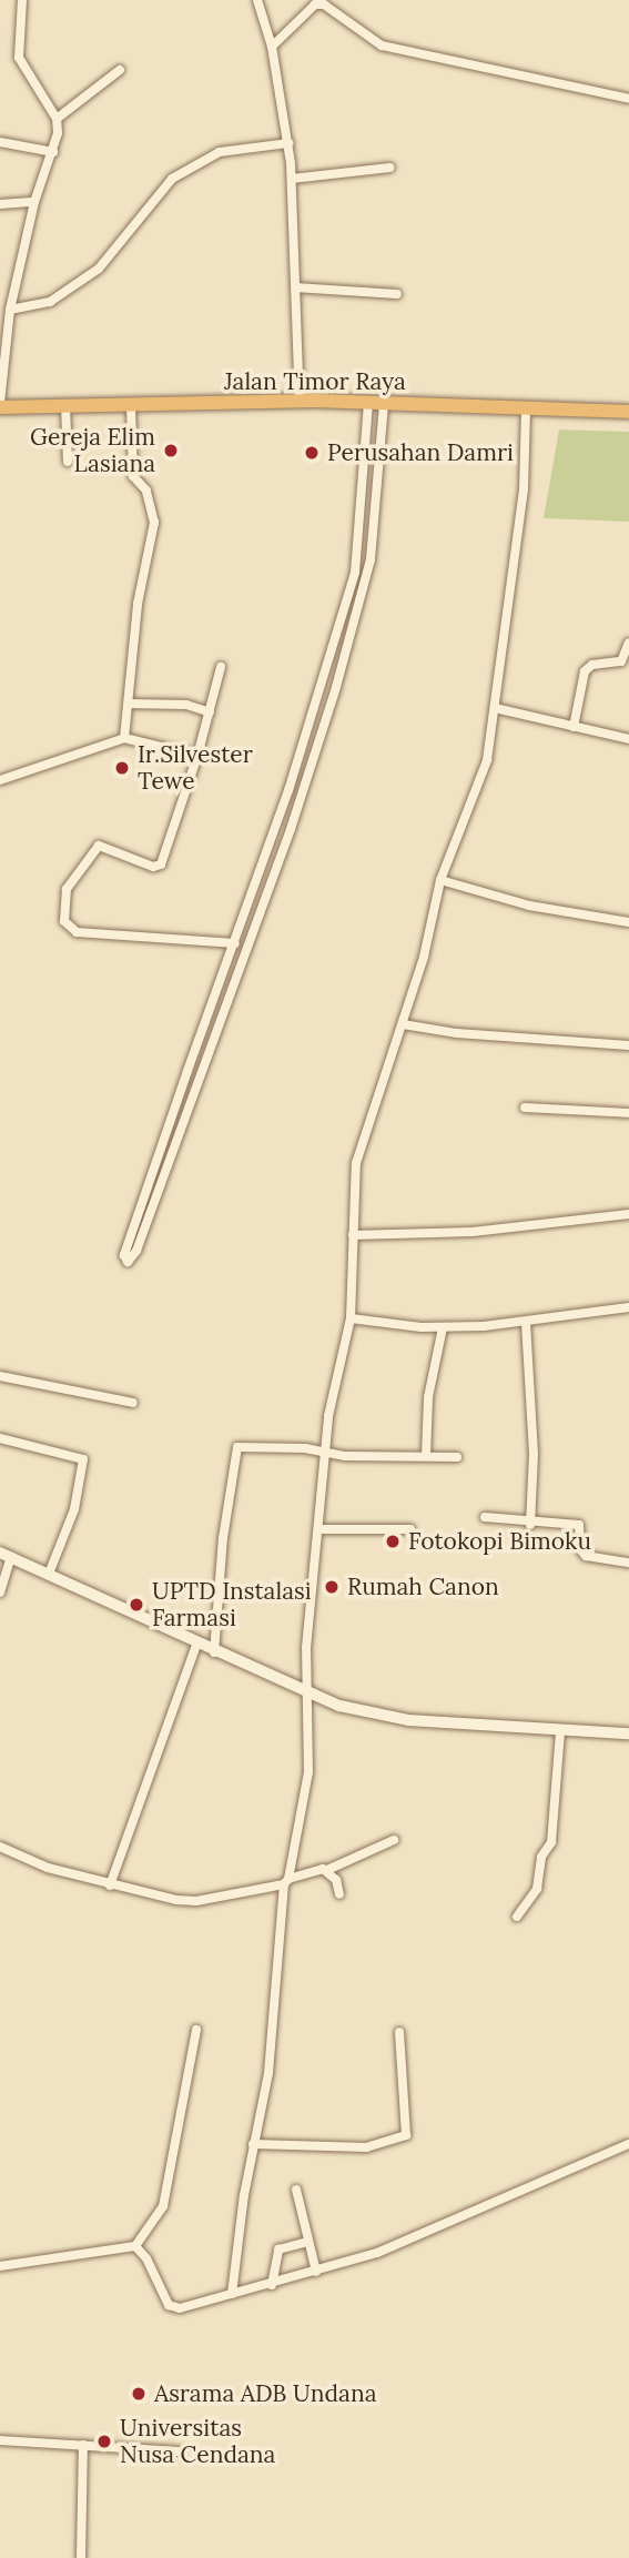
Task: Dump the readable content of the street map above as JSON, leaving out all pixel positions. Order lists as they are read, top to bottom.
{
  "streets": {
    "highway": ["Jalan Timor Raya"]
  },
  "places": [
    "Gereja Elim Lasiana",
    "Perusahan Damri",
    "Ir.Silvester Tewe",
    "Fotokopi Bimoku",
    "Rumah Canon",
    "UPTD Instalasi Farmasi",
    "Asrama ADB Undana",
    "Universitas Nusa Cendana"
  ]
}
